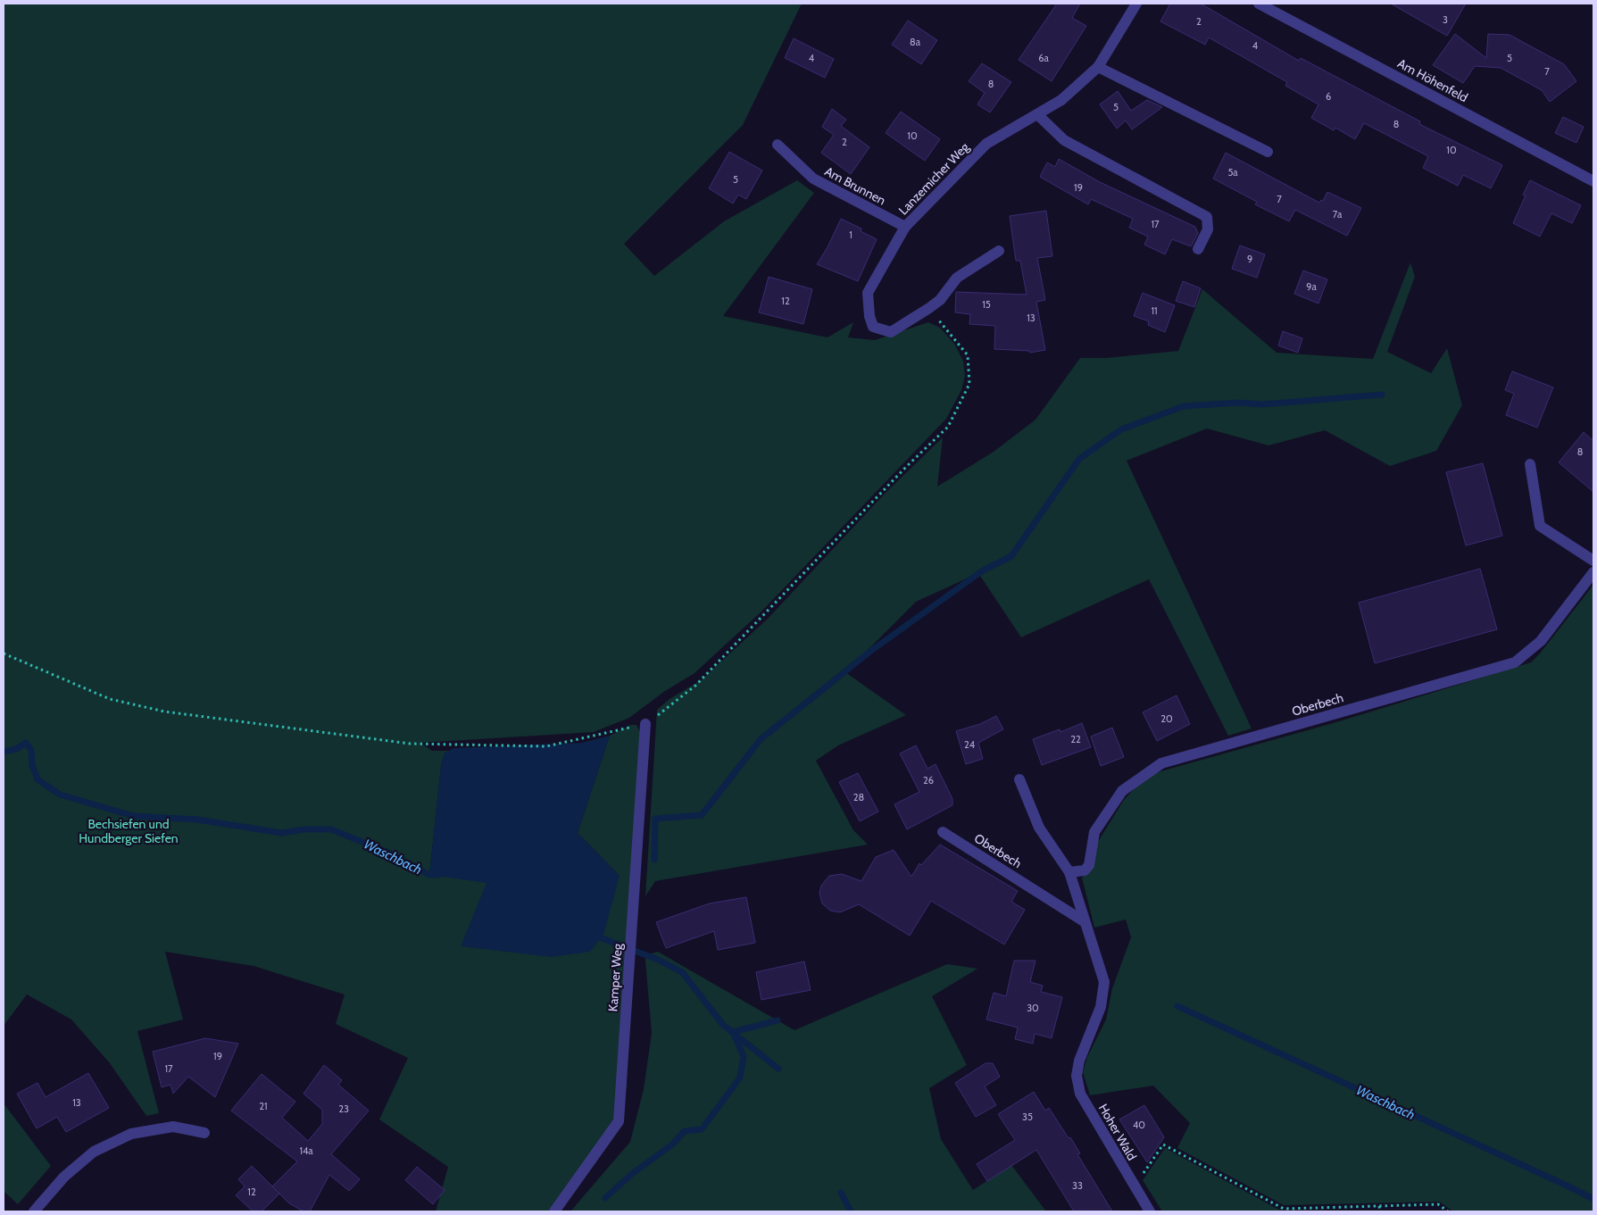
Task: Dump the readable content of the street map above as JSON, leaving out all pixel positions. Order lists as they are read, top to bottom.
{
  "streets": {
    "street": [
      "Am Höhenfeld",
      "Lanzemicher Weg",
      "Am Brunnen",
      "Oberbech",
      "Kamper Weg",
      "Hoher Wald"
    ]
  },
  "crossings": [
    ["Lanzemicher Weg", "Am Brunnen"],
    ["Oberbech", "Hoher Wald"]
  ],
  "water": ["Waschbach"],
  "parks": ["Bechsiefen und Hundberger Siefen"],
  "house_numbers": [
    "3",
    "2",
    "8a",
    "4",
    "4",
    "6a",
    "5",
    "7",
    "8",
    "6",
    "5",
    "8",
    "10",
    "2",
    "10",
    "5a",
    "5",
    "19",
    "7",
    "7a",
    "17",
    "1",
    "9",
    "9a",
    "12",
    "15",
    "11",
    "13",
    "8",
    "20",
    "22",
    "24",
    "26",
    "28",
    "30",
    "19",
    "17",
    "13",
    "21",
    "23",
    "35",
    "40",
    "14a",
    "33",
    "12"
  ]
}
